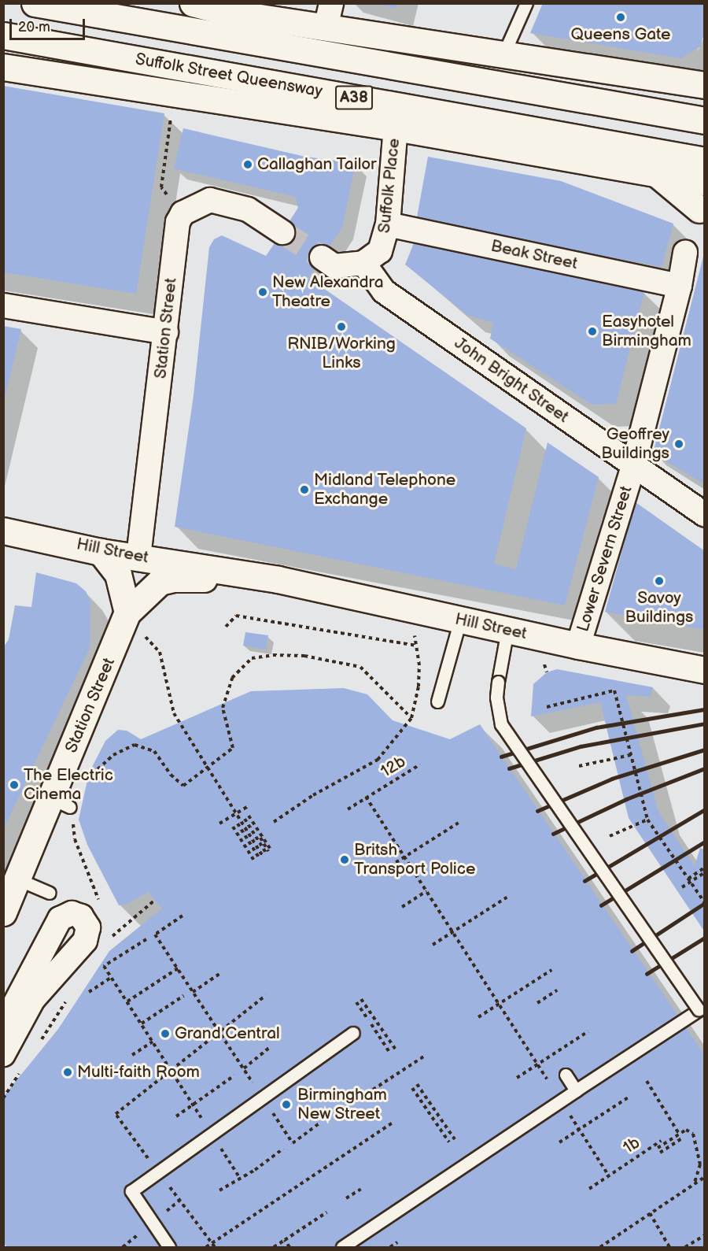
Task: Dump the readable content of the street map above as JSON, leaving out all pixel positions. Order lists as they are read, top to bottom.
{
  "streets": {
    "main road": [
      "Suffolk Street Queensway",
      "A38",
      "Station Street",
      "Hill Street"
    ],
    "street": [
      "Suffolk Place",
      "Beak Street",
      "John Bright Street",
      "Lower Severn Street"
    ],
    "path": ["12b", "1b"]
  },
  "crossings": [
    ["Suffolk Place", "Beak Street"],
    ["Suffolk Place", "John Bright Street"],
    ["Beak Street", "Lower Severn Street"],
    ["Station Street", "Hill Street"],
    ["John Bright Street", "Lower Severn Street"],
    ["Hill Street", "Lower Severn Street"]
  ],
  "places": [
    "Queens Gate",
    "Callaghan Tailor",
    "New Alexandra Theatre",
    "RNIB/Working Links",
    "Easyhotel Birmingham",
    "Geoffrey Buildings",
    "Midland Telephone Exchange",
    "Savoy Buildings",
    "The Electric Cinema",
    "Britsh Transport Police",
    "Grand Central",
    "Multi-faith Room",
    "Birmingham New Street"
  ],
  "scale_bar": "20 m"
}
